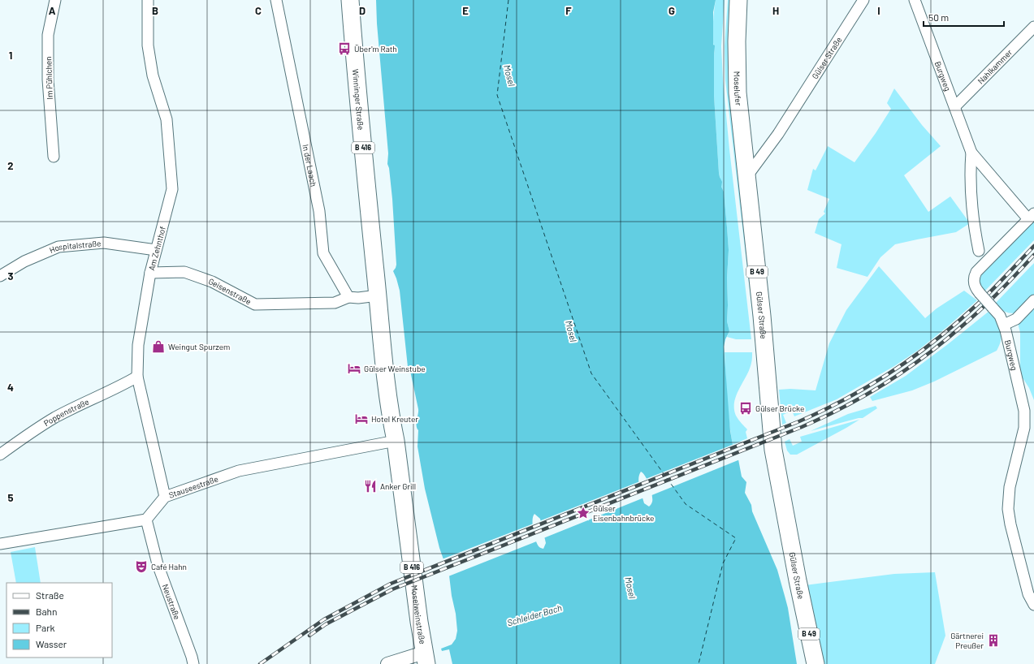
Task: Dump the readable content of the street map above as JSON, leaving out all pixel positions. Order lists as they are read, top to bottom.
{
  "streets": {
    "main road": [
      "Gülser Straße",
      "Moselufer",
      "Winninger Straße",
      "B 416",
      "B 49",
      "Moselweinstraße"
    ],
    "street": [
      "Nahlkammer",
      "Burgweg",
      "Im Pühlchen",
      "In der Laach",
      "Hospitalstraße",
      "Am Zehnthof",
      "Geisenstraße",
      "Poppenstraße",
      "Stauseestraße",
      "Neustraße"
    ]
  },
  "crossings": [
    ["Gülser Straße", "Moselufer"],
    ["Nahlkammer", "Burgweg"],
    ["Winninger Straße", "Moselweinstraße"],
    ["In der Laach", "Geisenstraße"],
    ["Hospitalstraße", "Am Zehnthof"],
    ["Am Zehnthof", "Geisenstraße"],
    ["Am Zehnthof", "Poppenstraße"],
    ["Am Zehnthof", "Stauseestraße"],
    ["Stauseestraße", "Neustraße"],
    ["Stauseestraße", "Moselweinstraße"]
  ],
  "water": ["Mosel", "Schleider Bach"],
  "places": {
    "bus stop": ["Über'm Rath", "Gülser Brücke"],
    "shop": ["Weingut Spurzem"],
    "hotel": ["Gülser Weinstube", "Hotel Kreuter"],
    "restaurant": ["Anker Grill"],
    "place": ["Gülser Eisenbahnbrücke"],
    "theatre": ["Café Hahn"],
    "building": ["Gärtnerei Preußer"]
  },
  "legend": [
    "Straße",
    "Bahn",
    "Park",
    "Wasser"
  ],
  "scale_bar": "50 m",
  "grid": {
    "columns": [
      "A",
      "B",
      "C",
      "D",
      "E",
      "F",
      "G",
      "H",
      "I"
    ],
    "rows": [
      "1",
      "2",
      "3",
      "4",
      "5"
    ]
  }
}
